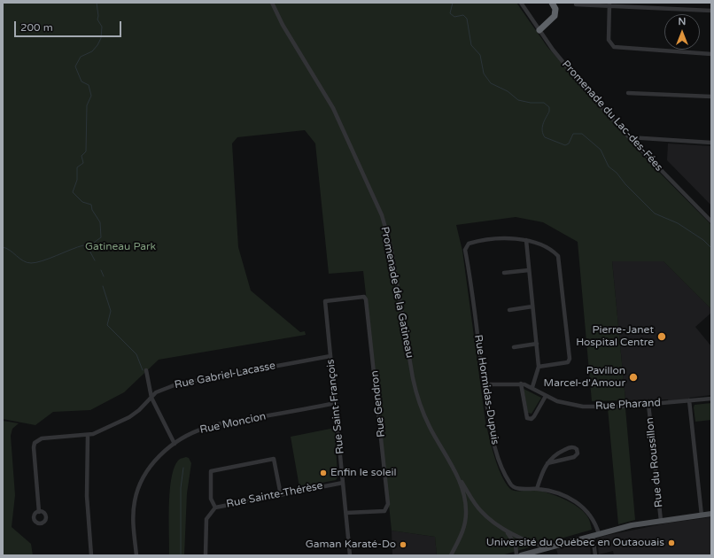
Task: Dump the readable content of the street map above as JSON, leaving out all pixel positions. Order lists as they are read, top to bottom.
{
  "streets": {
    "street": [
      "Promenade du Lac-des-Fées",
      "Promenade de la Gatineau",
      "Rue Gabriel-Lacasse",
      "Rue Hormidas-Dupuis",
      "Rue Gendron",
      "Rue Pharand",
      "Rue Saint-François",
      "Rue Moncion",
      "Rue du Roussillon",
      "Rue Sainte-Thérèse"
    ]
  },
  "crossings": [
    ["Rue Gabriel-Lacasse", "Rue Saint-François"],
    ["Rue Hormidas-Dupuis", "Rue Pharand"],
    ["Rue Gendron", "Rue Saint-François"],
    ["Rue Pharand", "Rue du Roussillon"],
    ["Rue Saint-François", "Rue Moncion"],
    ["Rue Saint-François", "Rue Sainte-Thérèse"]
  ],
  "parks": ["Gatineau Park"],
  "places": [
    "Pierre-Janet Hospital Centre",
    "Pavillon Marcel-d'Amour",
    "Enfin le soleil",
    "Université du Québec en Outaouais",
    "Gaman Karaté-Do"
  ],
  "scale_bar": "200 m",
  "north": "top"
}
